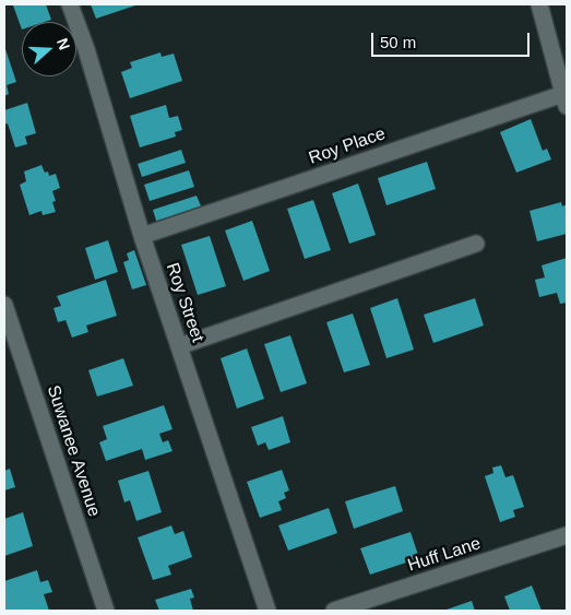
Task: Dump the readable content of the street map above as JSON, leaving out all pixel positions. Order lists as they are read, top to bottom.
{
  "streets": {
    "street": [
      "Roy Place",
      "Roy Street",
      "Suwanee Avenue",
      "Huff Lane"
    ]
  },
  "crossings": [
    ["Roy Place", "Roy Street"]
  ],
  "scale_bar": "50 m",
  "north": "right"
}
